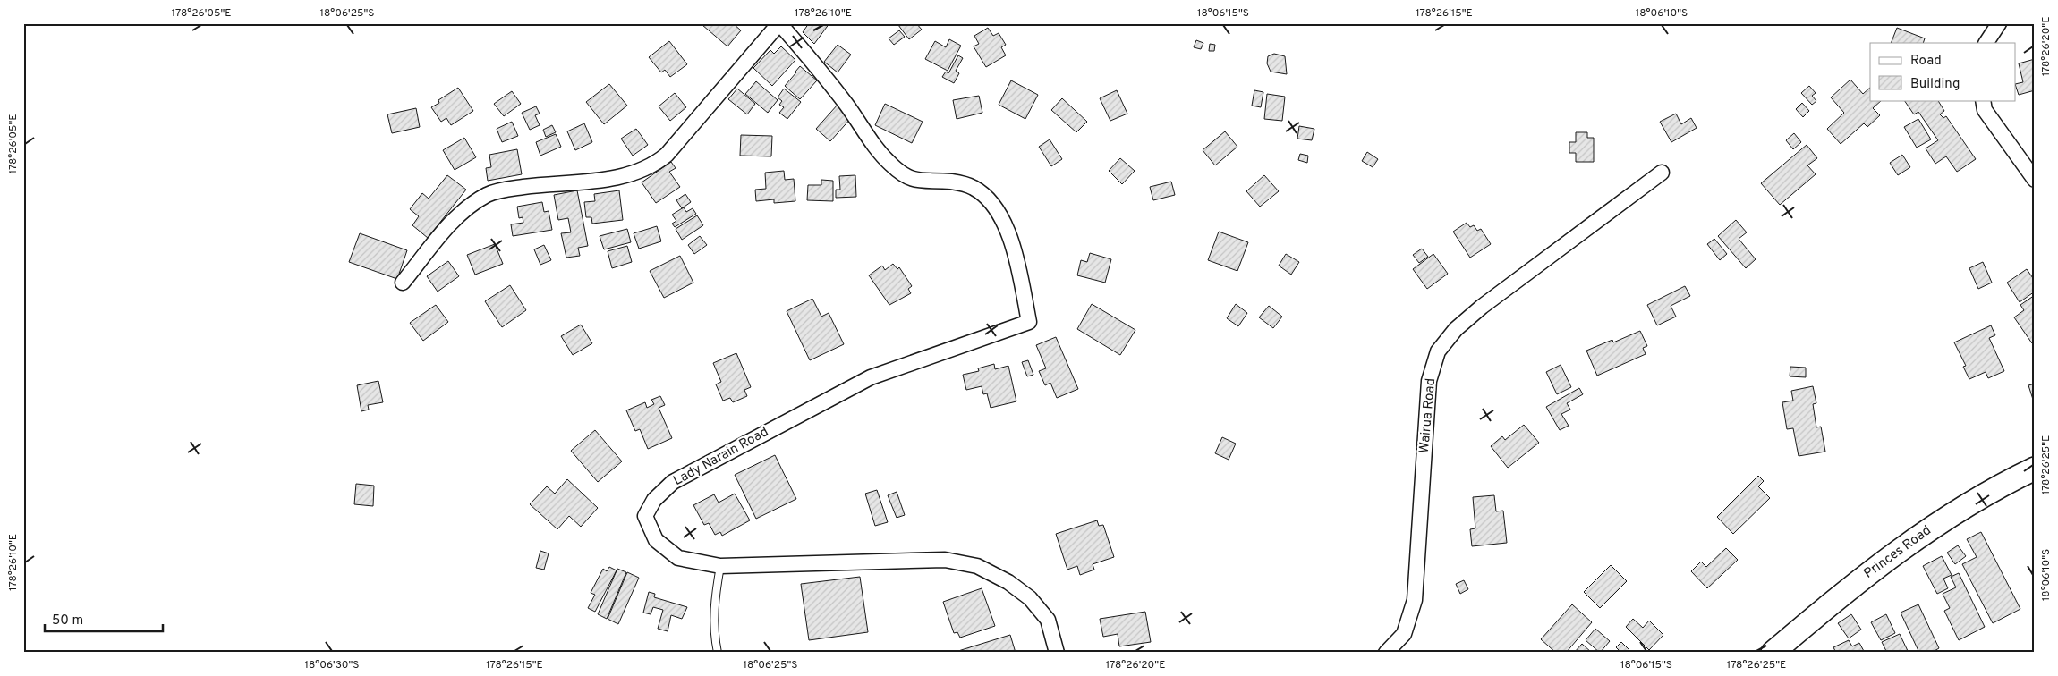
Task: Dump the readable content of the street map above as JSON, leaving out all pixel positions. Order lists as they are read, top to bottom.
{
  "streets": {
    "main road": ["Princes Road"],
    "street": ["Wairua Road", "Lady Narain Road"]
  },
  "legend": ["Road", "Building"],
  "scale_bar": "50 m",
  "coordinates": [
    "178°26'05\"E",
    "18°06'25\"S",
    "178°26'10\"E",
    "18°06'15\"S",
    "178°26'15\"E",
    "18°06'10\"S",
    "178°26'20\"E",
    "178°26'25\"E",
    "18°06'30\"S"
  ]
}
